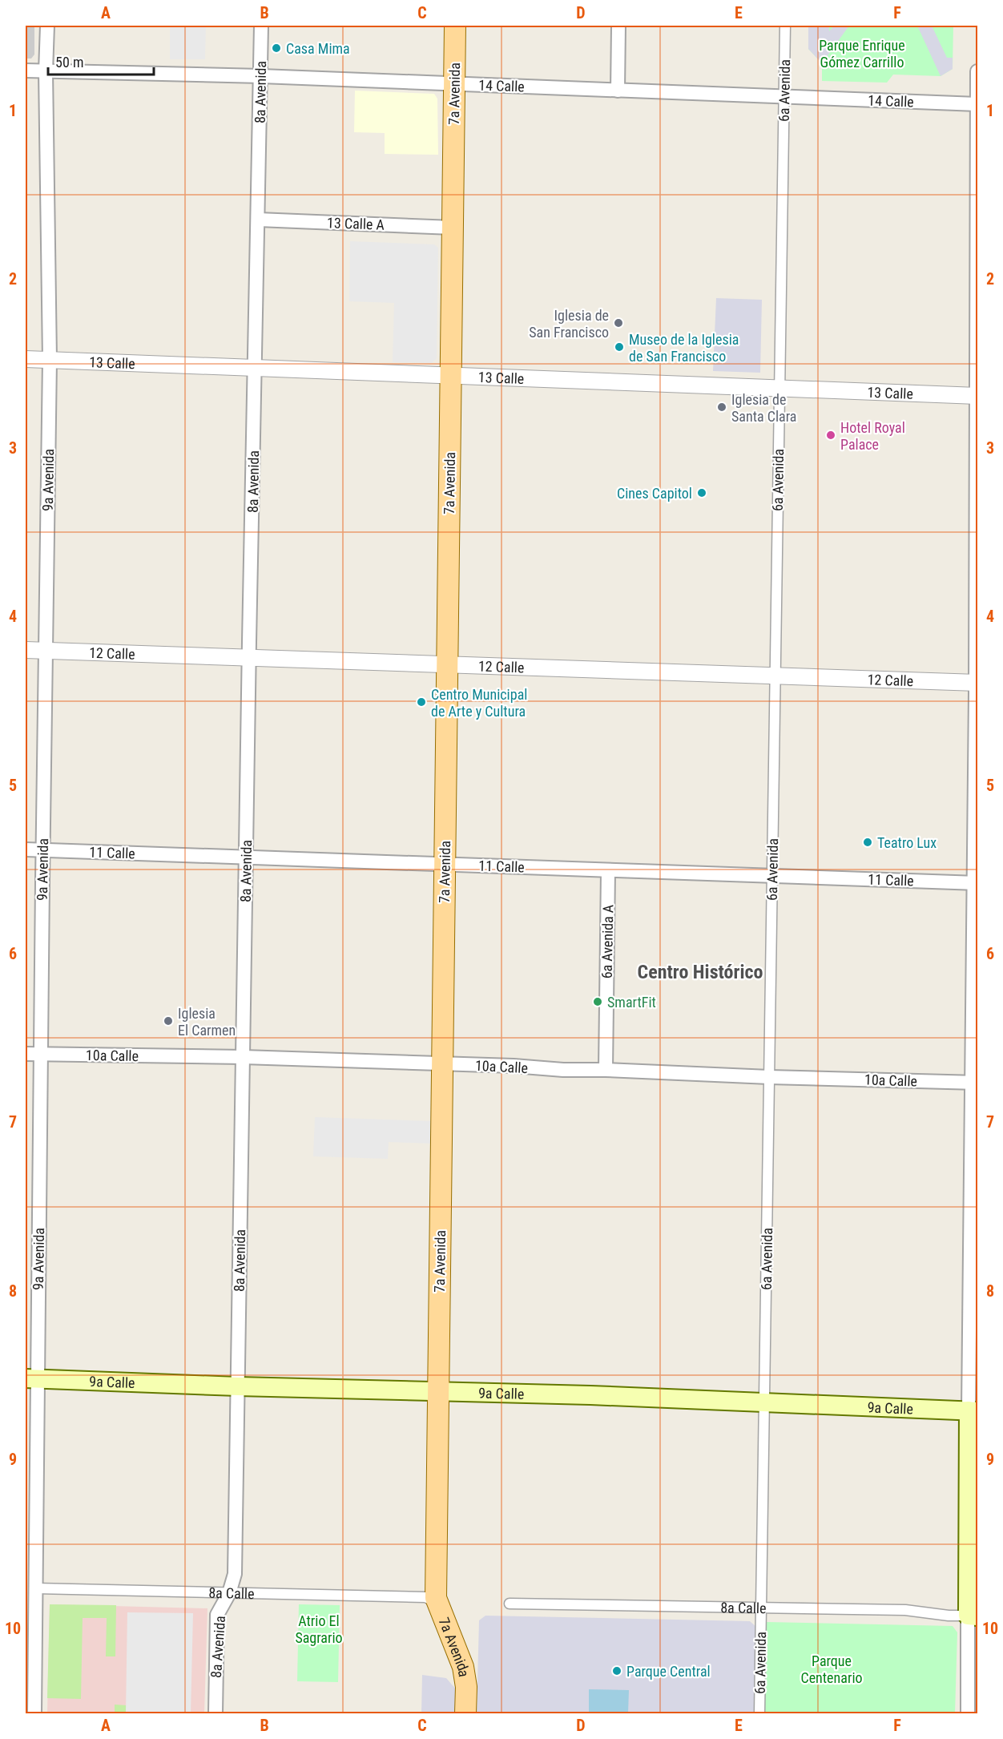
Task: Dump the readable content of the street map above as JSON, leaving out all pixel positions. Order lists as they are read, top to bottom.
{
  "streets": {
    "main road": ["7a Avenida", "9a Calle"],
    "street": [
      "14 Calle",
      "6a Avenida",
      "8a Avenida",
      "13 Calle A",
      "13 Calle",
      "9a Avenida",
      "12 Calle",
      "11 Calle",
      "6a Avenida A",
      "10a Calle",
      "8a Calle"
    ]
  },
  "crossings": [
    ["14 Calle", "6a Avenida"],
    ["14 Calle", "8a Avenida"],
    ["14 Calle", "7a Avenida"],
    ["14 Calle", "9a Avenida"],
    ["6a Avenida", "13 Calle"],
    ["6a Avenida", "12 Calle"],
    ["6a Avenida", "11 Calle"],
    ["6a Avenida", "10a Calle"],
    ["6a Avenida", "9a Calle"],
    ["6a Avenida", "8a Calle"],
    ["8a Avenida", "13 Calle A"],
    ["8a Avenida", "13 Calle"],
    ["8a Avenida", "12 Calle"],
    ["8a Avenida", "11 Calle"],
    ["8a Avenida", "10a Calle"],
    ["8a Avenida", "9a Calle"],
    ["8a Avenida", "8a Calle"],
    ["7a Avenida", "13 Calle A"],
    ["7a Avenida", "13 Calle"],
    ["7a Avenida", "12 Calle"],
    ["7a Avenida", "11 Calle"],
    ["7a Avenida", "10a Calle"],
    ["7a Avenida", "9a Calle"],
    ["7a Avenida", "8a Calle"],
    ["13 Calle", "9a Avenida"],
    ["9a Avenida", "12 Calle"],
    ["9a Avenida", "11 Calle"],
    ["9a Avenida", "10a Calle"],
    ["9a Avenida", "9a Calle"],
    ["9a Avenida", "8a Calle"],
    ["11 Calle", "6a Avenida A"],
    ["6a Avenida A", "10a Calle"]
  ],
  "districts": ["Centro Histórico"],
  "parks": ["Parque Enrique Gómez Carrillo", "Atrio El Sagrario", "Parque Centenario"],
  "places": [
    "Casa Mima",
    "Iglesia de San Francisco",
    "Museo de la Iglesia de San Francisco",
    "Iglesia de Santa Clara",
    "Hotel Royal Palace",
    "Cines Capitol",
    "Centro Municipal de Arte y Cultura",
    "Teatro Lux",
    "SmartFit",
    "Iglesia El Carmen",
    "Parque Central"
  ],
  "scale_bar": "50 m",
  "grid": {
    "columns": [
      "A",
      "B",
      "C",
      "D",
      "E",
      "F"
    ],
    "rows": [
      "1",
      "2",
      "3",
      "4",
      "5",
      "6",
      "7",
      "8",
      "9",
      "10"
    ]
  }
}
